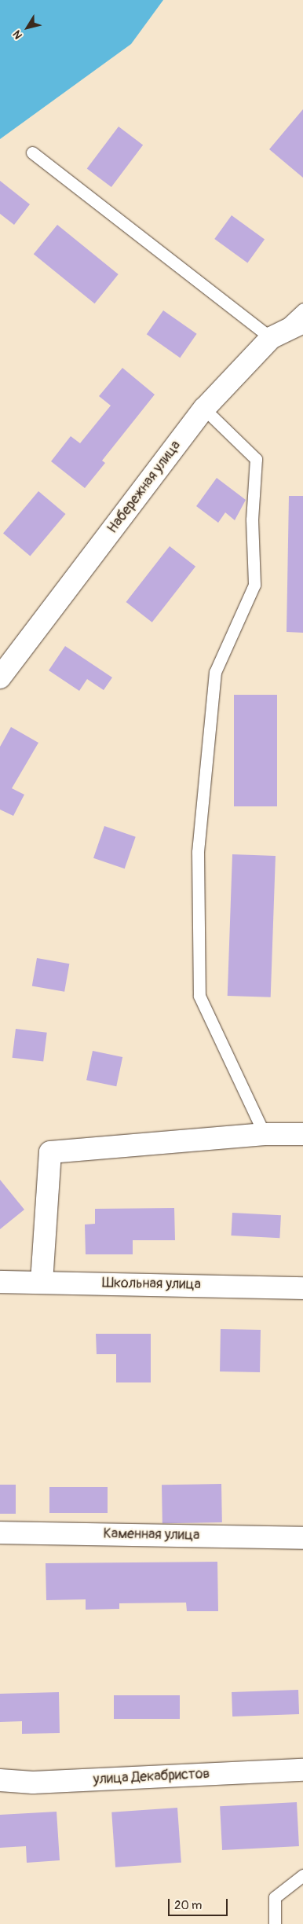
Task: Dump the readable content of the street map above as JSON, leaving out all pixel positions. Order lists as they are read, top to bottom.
{
  "streets": {
    "street": [
      "Набережная улица",
      "Школьная улица",
      "Каменная улица",
      "улица Декабристов"
    ]
  },
  "scale_bar": "20 m",
  "north": "bottom left"
}
